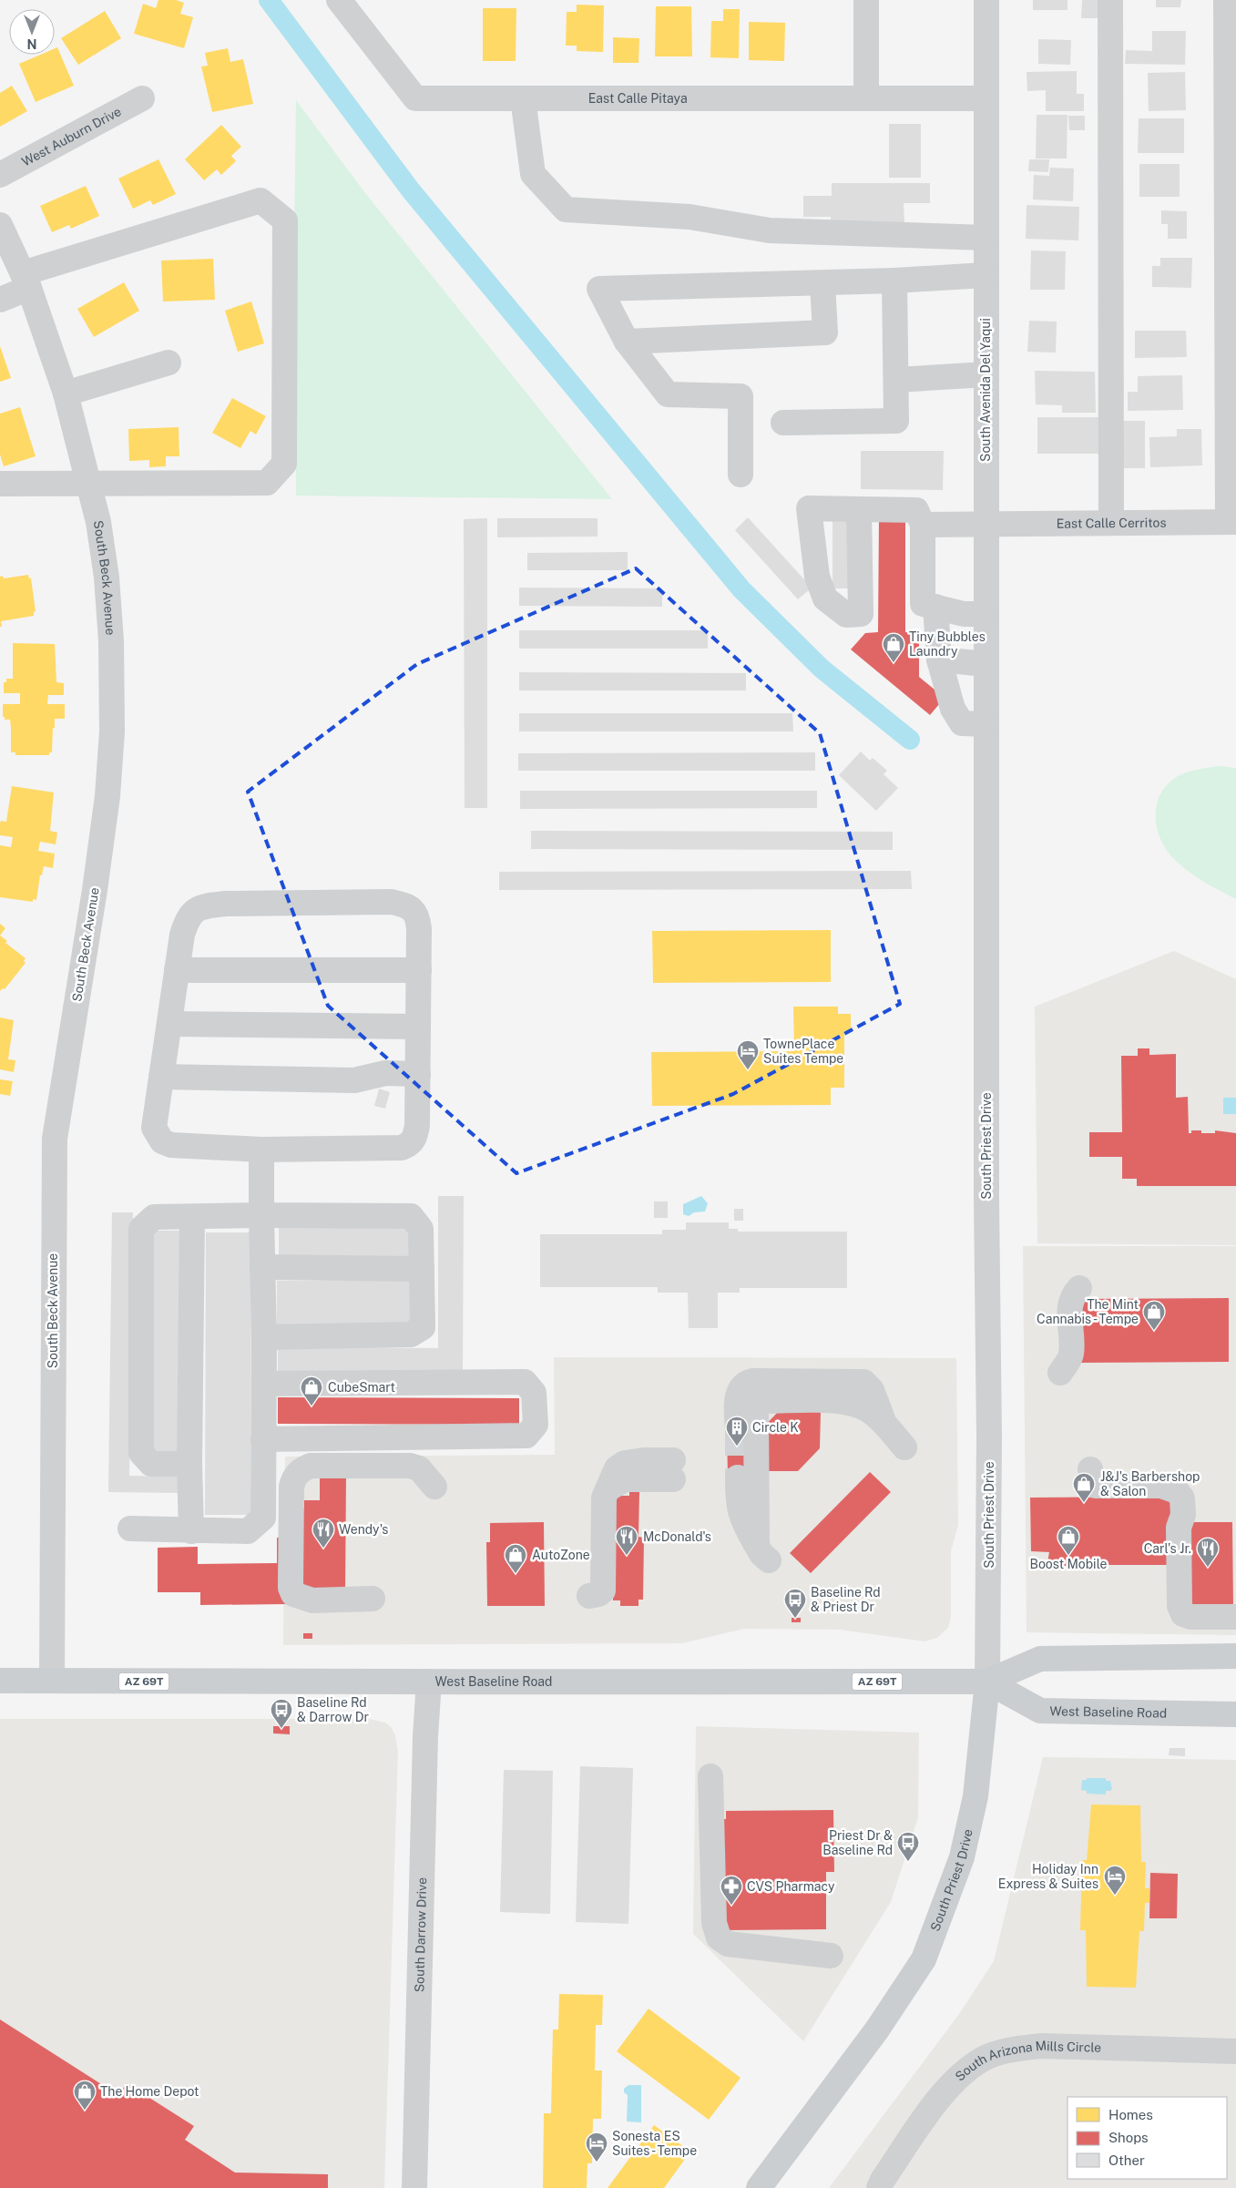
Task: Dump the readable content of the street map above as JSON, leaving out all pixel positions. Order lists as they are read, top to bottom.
{
  "streets": {
    "main road": ["South Priest Drive", "AZ 69T", "West Baseline Road"],
    "street": [
      "East Calle Pitaya",
      "West Auburn Drive",
      "South Avenida Del Yaqui",
      "East Calle Cerritos",
      "South Beck Avenue",
      "South Darrow Drive",
      "South Arizona Mills Circle"
    ]
  },
  "crossings": [
    ["East Calle Pitaya", "South Avenida Del Yaqui"],
    ["South Avenida Del Yaqui", "East Calle Cerritos"],
    ["South Avenida Del Yaqui", "South Priest Drive"],
    ["South Beck Avenue", "West Baseline Road"],
    ["South Priest Drive", "West Baseline Road"],
    ["West Baseline Road", "South Darrow Drive"]
  ],
  "places": {
    "shop": [
      "Tiny Bubbles Laundry",
      "The Mint Cannabis - Tempe",
      "CubeSmart",
      "J&J's Barbershop & Salon",
      "Boost Mobile",
      "AutoZone",
      "The Home Depot"
    ],
    "hotel": ["TownePlace Suites Tempe", "Holiday Inn Express & Suites", "Sonesta ES Suites - Tempe"],
    "building": ["Circle K"],
    "restaurant": ["Wendy's", "McDonald's", "Carl's Jr."],
    "bus stop": ["Baseline Rd & Priest Dr", "Baseline Rd & Darrow Dr", "Priest Dr & Baseline Rd"],
    "pharmacy": ["CVS Pharmacy"]
  },
  "legend": ["Homes", "Shops", "Other"],
  "north": "bottom"
}
